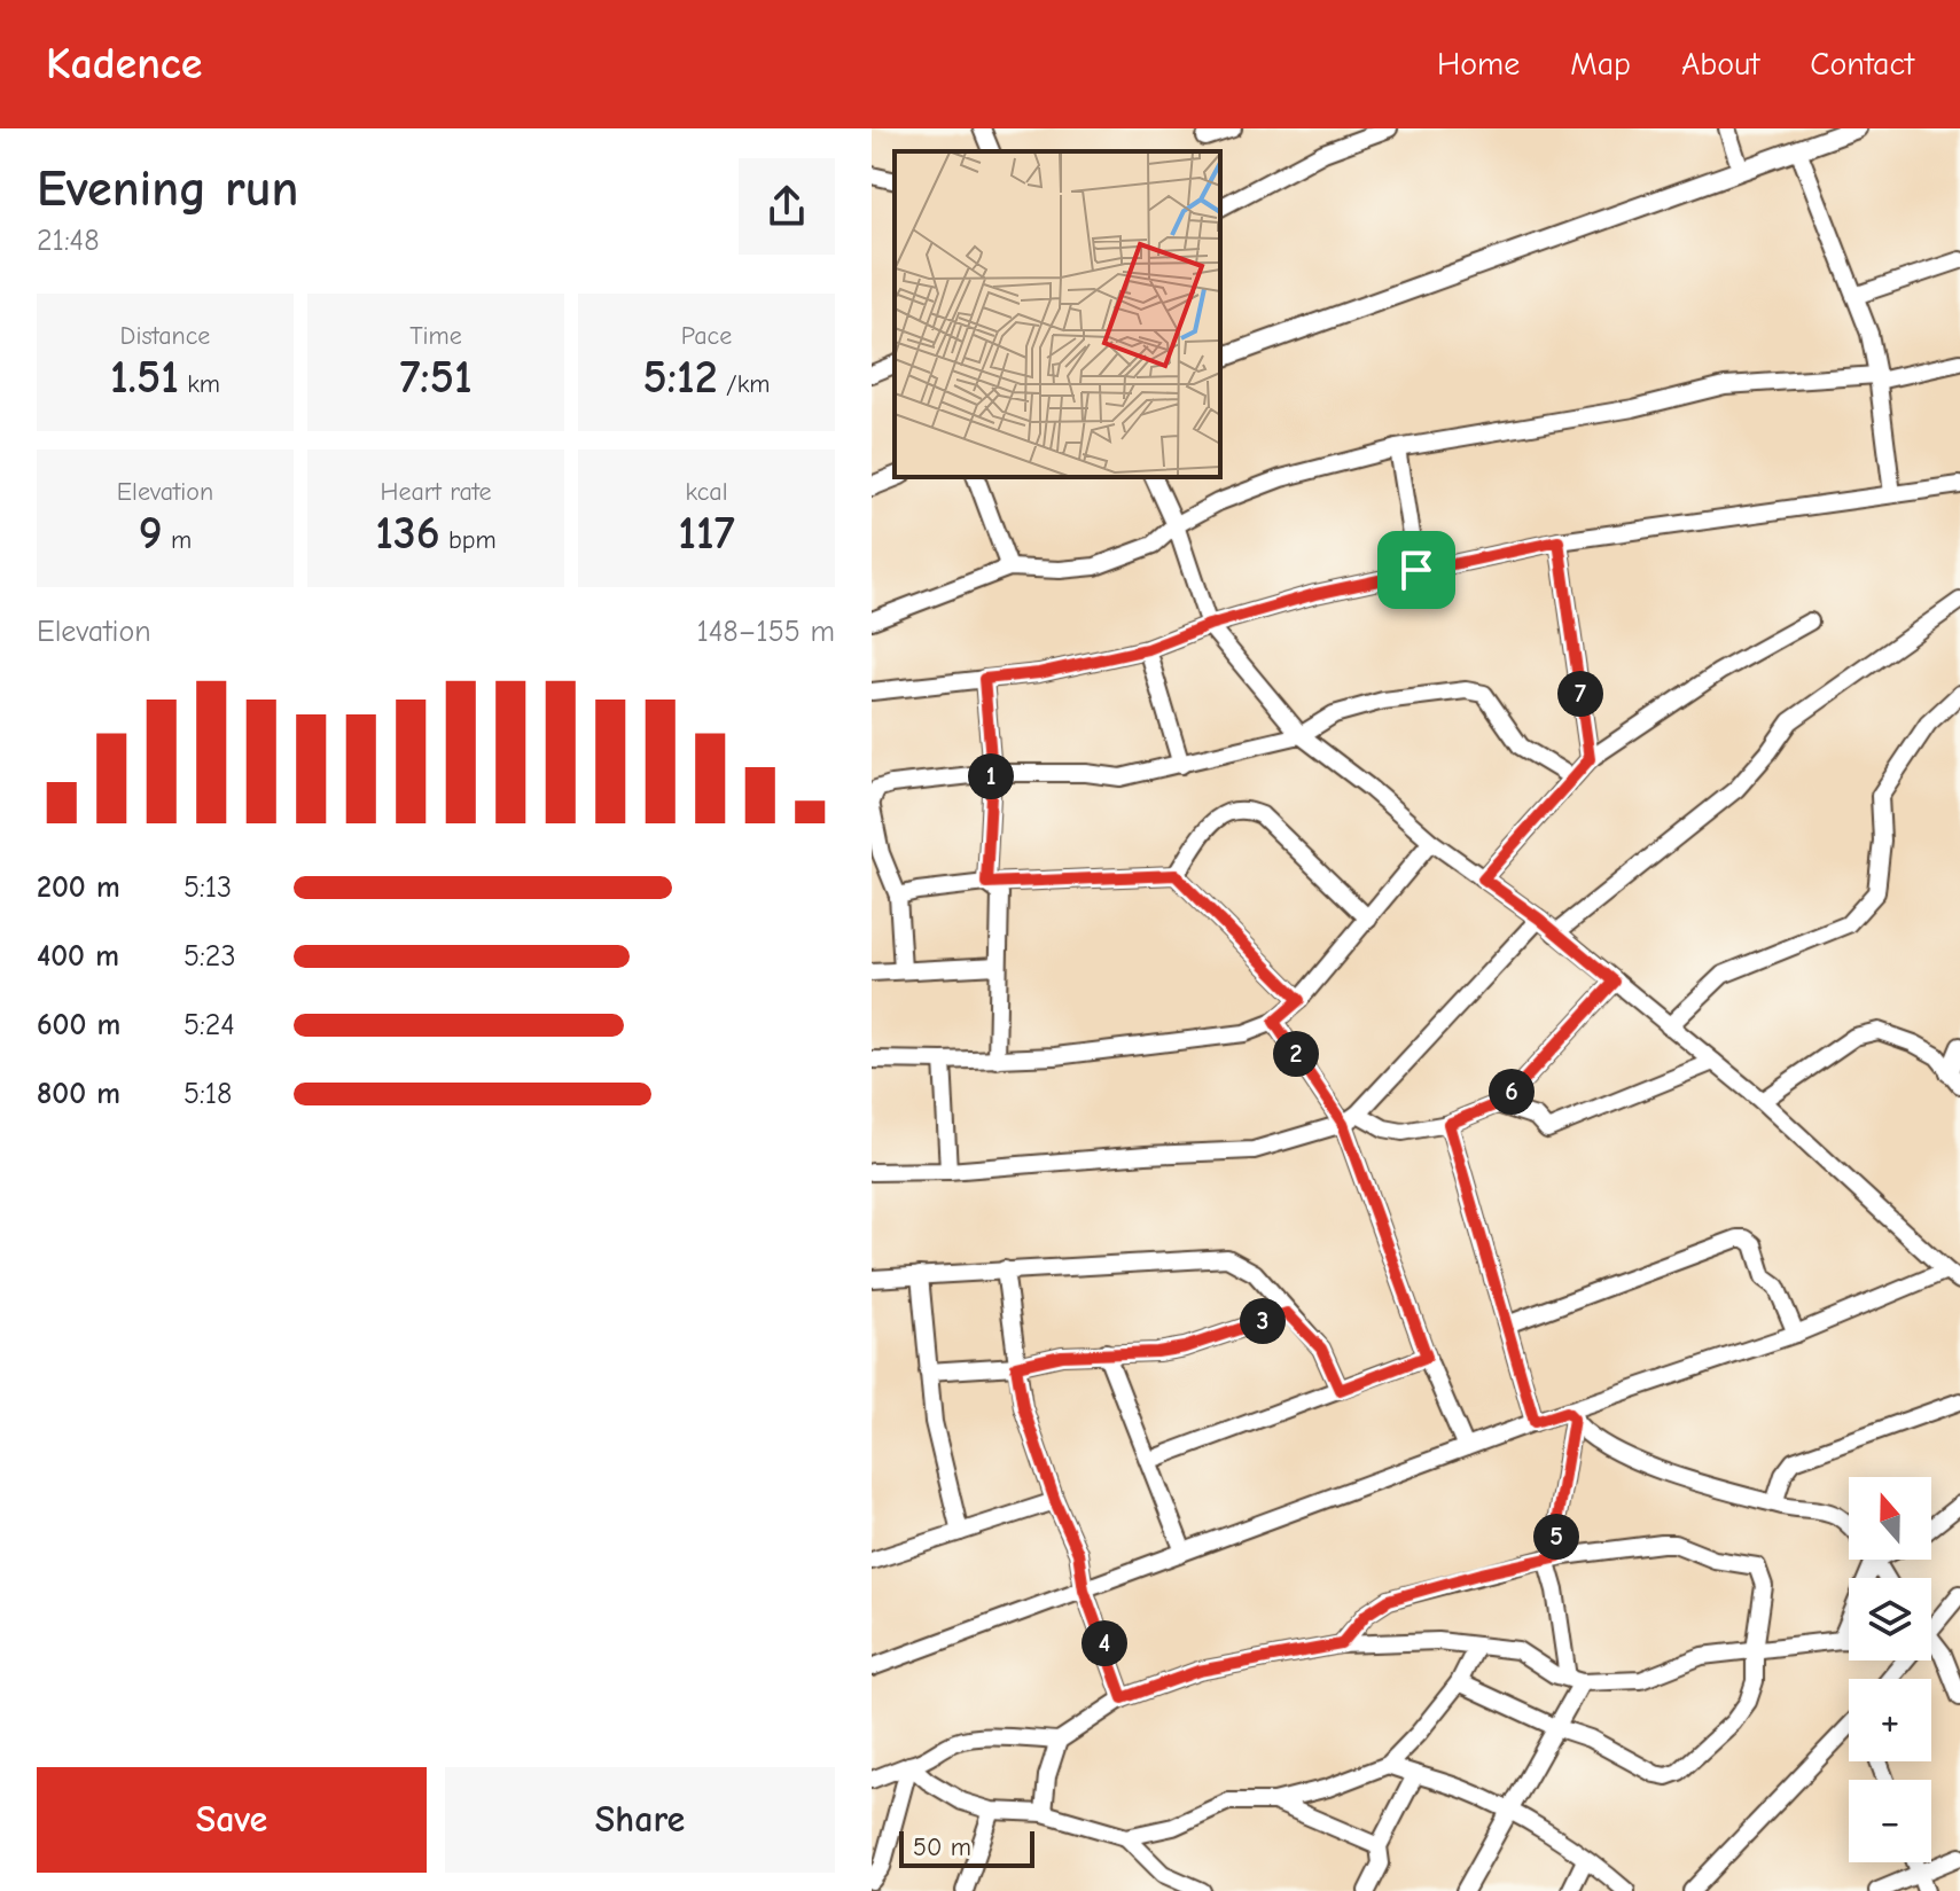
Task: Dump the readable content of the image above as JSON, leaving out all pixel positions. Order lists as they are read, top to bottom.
{
  "scale_bar": "50 m",
  "north": "top",
  "page": {
    "header": "Kadence",
    "nav": [
      "Home",
      "Map",
      "About",
      "Contact"
    ],
    "heading": ["Evening run", "21:48"],
    "stats": [
      ["Distance", "1.51 km"],
      ["Time", "7:51"],
      ["Pace", "5:12 /km"],
      ["Elevation", "9 m"],
      ["Heart rate", "136 bpm"],
      ["kcal", "117"]
    ],
    "chart": ["Elevation", "148–155 m"],
    "pins": [
      "7",
      "1",
      "2",
      "6",
      "3",
      "5",
      "4"
    ],
    "list": [
      {
        "name": "200 m",
        "note": "5:13"
      },
      {
        "name": "400 m",
        "note": "5:23"
      },
      {
        "name": "600 m",
        "note": "5:24"
      },
      {
        "name": "800 m",
        "note": "5:18"
      }
    ],
    "map_buttons": ["+", "−"],
    "buttons": ["Save", "Share"],
    "scale": "50 m"
  }
}
